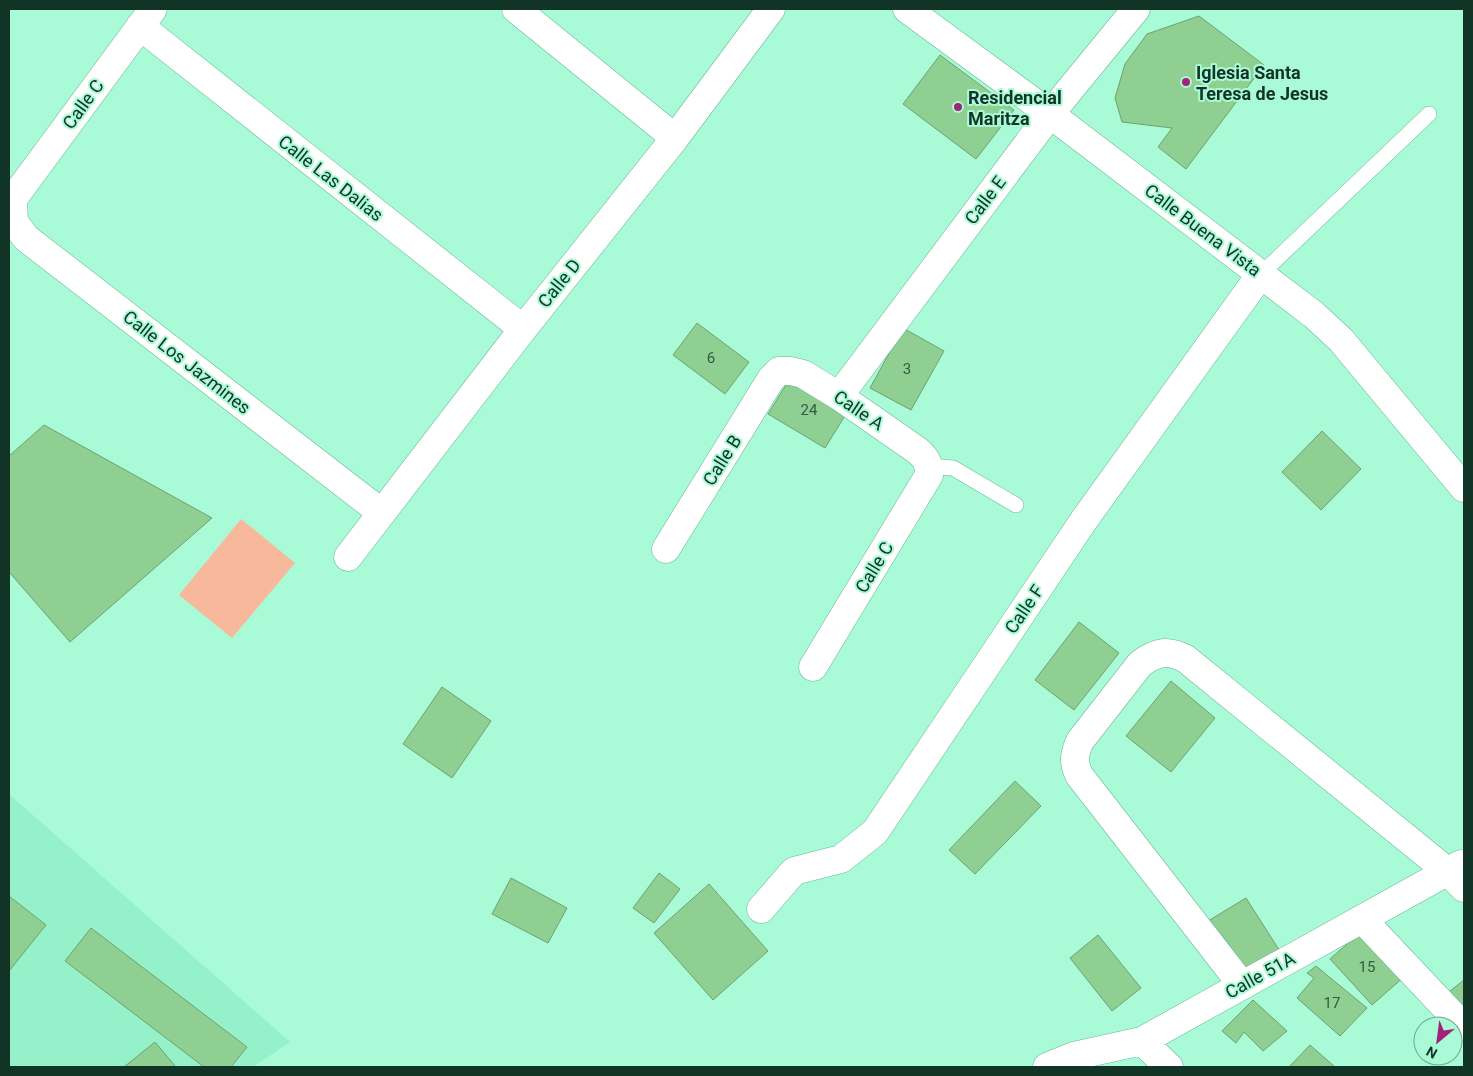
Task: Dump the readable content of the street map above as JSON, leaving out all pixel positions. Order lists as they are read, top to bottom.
{
  "streets": {
    "street": [
      "Calle C",
      "Calle Las Dalias",
      "Calle E",
      "Calle Buena Vista",
      "Calle D",
      "Calle Los Jazmines",
      "Calle A",
      "Calle B",
      "Calle F",
      "Calle 51A"
    ]
  },
  "crossings": [
    ["Calle C", "Calle Las Dalias"],
    ["Calle C", "Calle Los Jazmines"],
    ["Calle C", "Calle A"],
    ["Calle Las Dalias", "Calle D"],
    ["Calle E", "Calle Buena Vista"],
    ["Calle E", "Calle A"],
    ["Calle Buena Vista", "Calle F"],
    ["Calle D", "Calle Los Jazmines"],
    ["Calle A", "Calle B"]
  ],
  "places": ["Iglesia Santa Teresa de Jesus", "Residencial Maritza"],
  "house_numbers": [
    "6",
    "3",
    "24",
    "15",
    "17"
  ],
  "north": "bottom left"
}
